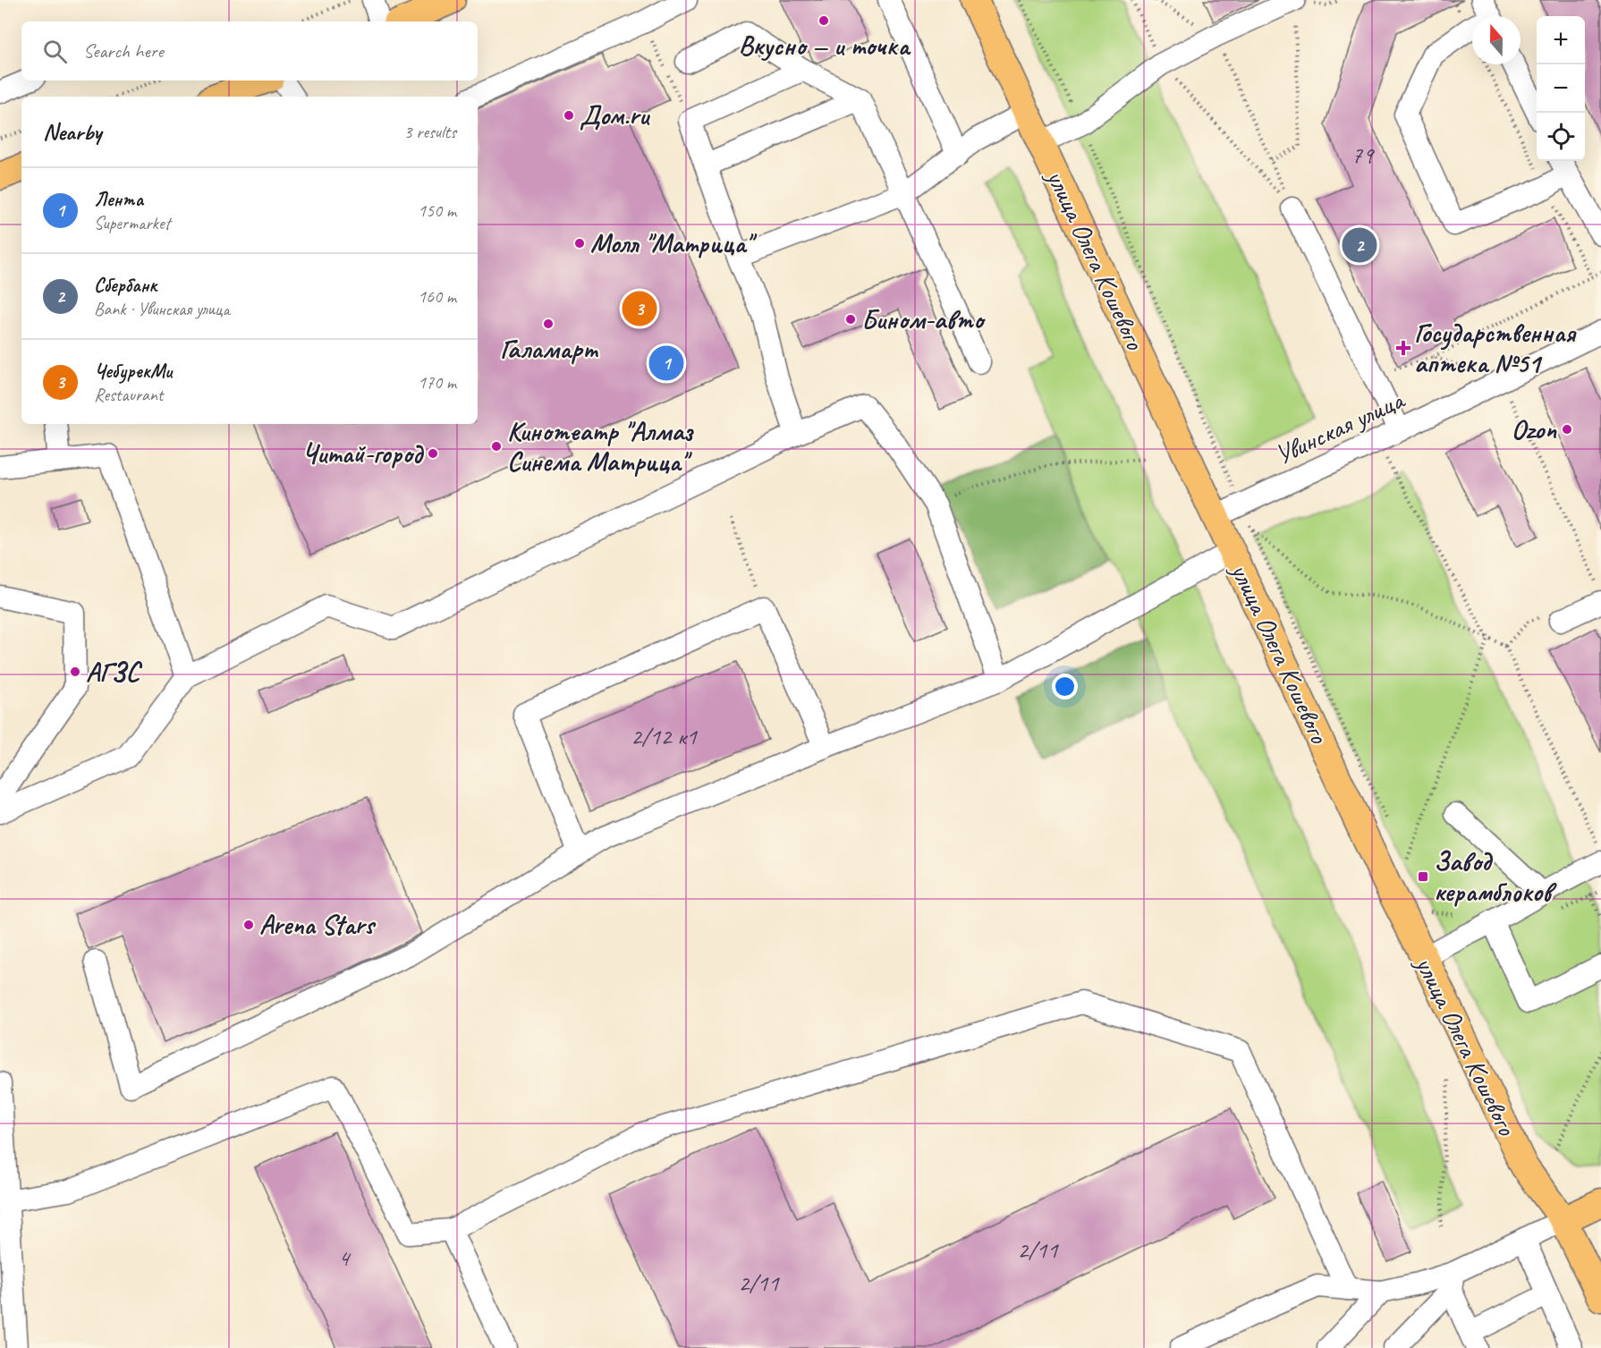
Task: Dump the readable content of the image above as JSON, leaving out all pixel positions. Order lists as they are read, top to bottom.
{
  "streets": {
    "main road": ["улица Олега Кошевого"],
    "street": ["Увинская улица"]
  },
  "crossings": [
    ["улица Олега Кошевого", "Увинская улица"]
  ],
  "places": {
    "other": [
      "Вкусно — и точка",
      "Дом.ru",
      "Молл \"Матрица\"",
      "Бином-авто",
      "Галамарт",
      "Ozon",
      "Кинотеатр \"Алмаз Синема Матрица\"",
      "Читай-город",
      "АГЗС",
      "Arena Stars"
    ],
    "health": ["Государственная аптека №51"],
    "transit": ["Завод керамблоков"]
  },
  "house_numbers": [
    "79",
    "2/12 к1",
    "2/11",
    "4",
    "2/11"
  ],
  "north": "top",
  "page": {
    "map_buttons": ["+", "−"],
    "search": "Search here",
    "heading": ["Nearby", "3 results"],
    "list": [
      {
        "mark": "1",
        "name": "Лента",
        "note": "Supermarket",
        "value": "150 m"
      },
      {
        "mark": "2",
        "name": "Сбербанк",
        "note": "Bank · Увинская улица",
        "value": "160 m"
      },
      {
        "mark": "3",
        "name": "ЧебурекМи",
        "note": "Restaurant",
        "value": "170 m"
      }
    ],
    "pins": ["2", "3", "1"]
  }
}
